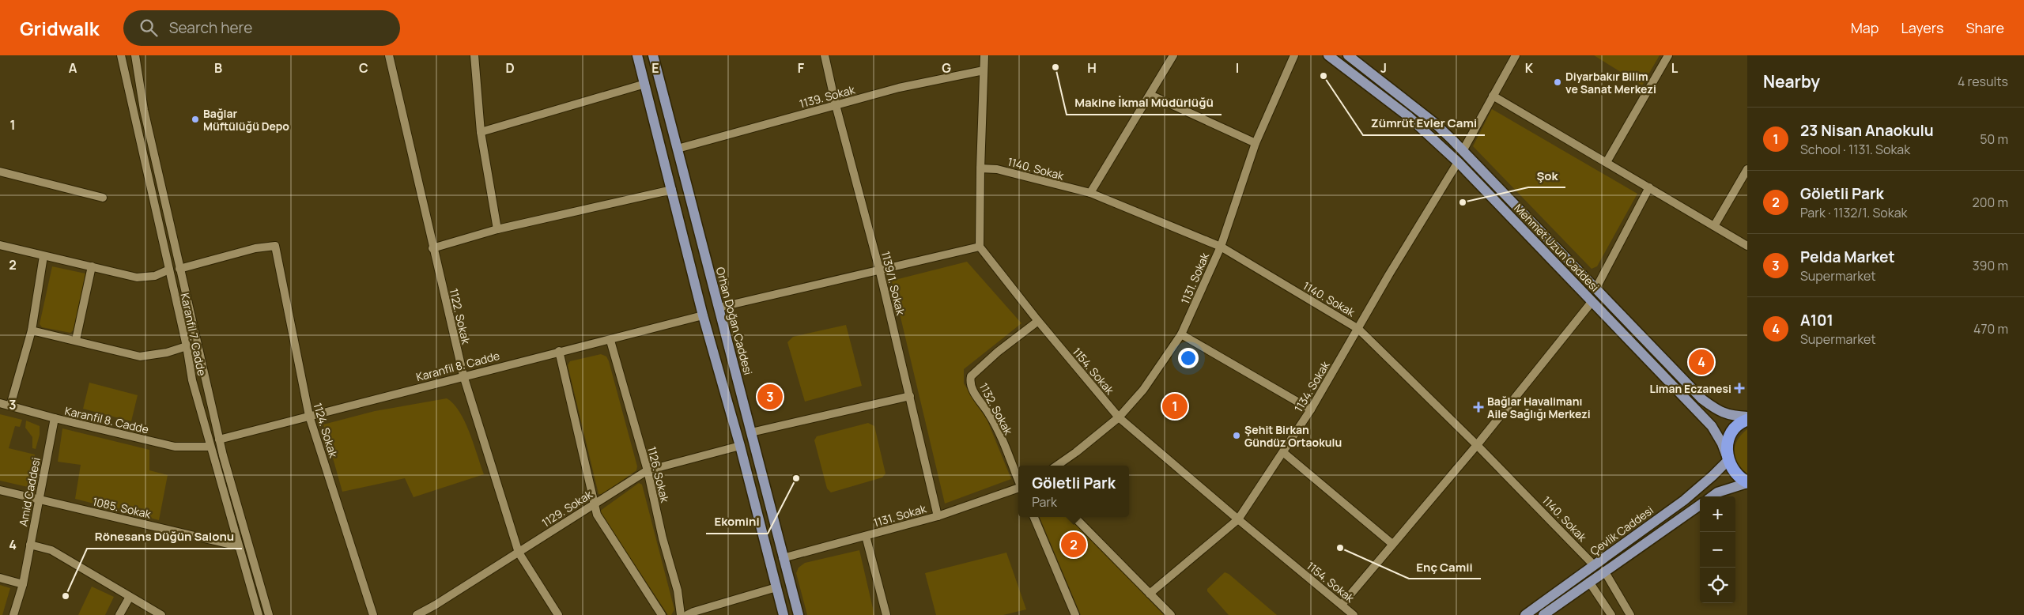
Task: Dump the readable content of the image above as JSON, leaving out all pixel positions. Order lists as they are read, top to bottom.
{
  "streets": {
    "main road": ["Mehmet Uzun Caddesi", "Orhan Doğan Caddesi", "Çevlik Caddesi"],
    "street": [
      "1139. Sokak",
      "1140. Sokak",
      "1131. Sokak",
      "1139/1. Sokak",
      "1122. Sokak",
      "Karanfil 7. Cadde",
      "Karanfil 8. Cadde",
      "1154. Sokak",
      "1134. Sokak",
      "1132. Sokak",
      "1124. Sokak",
      "1126. Sokak",
      "Amid Caddesi",
      "1085. Sokak",
      "1129. Sokak"
    ]
  },
  "crossings": [
    ["1139. Sokak", "1139/1. Sokak"],
    ["1139. Sokak", "Orhan Doğan Caddesi"],
    ["1140. Sokak", "1131. Sokak"],
    ["1140. Sokak", "1134. Sokak"],
    ["1140. Sokak", "Çevlik Caddesi"],
    ["Mehmet Uzun Caddesi", "1134. Sokak"],
    ["Mehmet Uzun Caddesi", "Çevlik Caddesi"],
    ["1131. Sokak", "1139/1. Sokak"],
    ["1131. Sokak", "Orhan Doğan Caddesi"],
    ["1131. Sokak", "1154. Sokak"],
    ["1122. Sokak", "Karanfil 8. Cadde"],
    ["1122. Sokak", "1129. Sokak"],
    ["Karanfil 7. Cadde", "Karanfil 8. Cadde"],
    ["Karanfil 7. Cadde", "1124. Sokak"],
    ["Karanfil 7. Cadde", "1085. Sokak"],
    ["Karanfil 8. Cadde", "1124. Sokak"],
    ["Karanfil 8. Cadde", "1126. Sokak"],
    ["Karanfil 8. Cadde", "Amid Caddesi"],
    ["1154. Sokak", "1134. Sokak"],
    ["1154. Sokak", "1132. Sokak"],
    ["1126. Sokak", "1129. Sokak"],
    ["Amid Caddesi", "1085. Sokak"]
  ],
  "places": {
    "other": [
      "Makine İkmal Müdürlüğü",
      "Zümrüt Evler Cami",
      "Diyarbakır Bilim ve Sanat Merkezi",
      "Bağlar Müftülüğü Depo",
      "Şok",
      "Şehit Birkan Gündüz Ortaokulu",
      "Ekomini",
      "Enç Camii",
      "Rönesans Düğün Salonu"
    ],
    "health": ["Liman Eczanesi", "Bağlar Havalimanı Aile Sağlığı Merkezi"]
  },
  "page": {
    "header": "Gridwalk",
    "search": "Search here",
    "nav": ["Map", "Layers", "Share"],
    "heading": ["Nearby", "4 results"],
    "list": [
      {
        "mark": "1",
        "name": "23 Nisan Anaokulu",
        "note": "School · 1131. Sokak",
        "value": "50 m"
      },
      {
        "mark": "2",
        "name": "Göletli Park",
        "note": "Park · 1132/1. Sokak",
        "value": "200 m"
      },
      {
        "mark": "3",
        "name": "Pelda Market",
        "note": "Supermarket",
        "value": "390 m"
      },
      {
        "mark": "4",
        "name": "A101",
        "note": "Supermarket",
        "value": "470 m"
      }
    ],
    "pins": [
      "4",
      "3",
      "1",
      "2"
    ],
    "popup": ["Göletli Park", "Park"],
    "map_buttons": ["+", "−"]
  },
  "grid": {
    "columns": [
      "A",
      "B",
      "C",
      "D",
      "E",
      "F",
      "G",
      "H",
      "I",
      "J",
      "K",
      "L"
    ],
    "rows": [
      "1",
      "2",
      "3",
      "4"
    ]
  }
}
